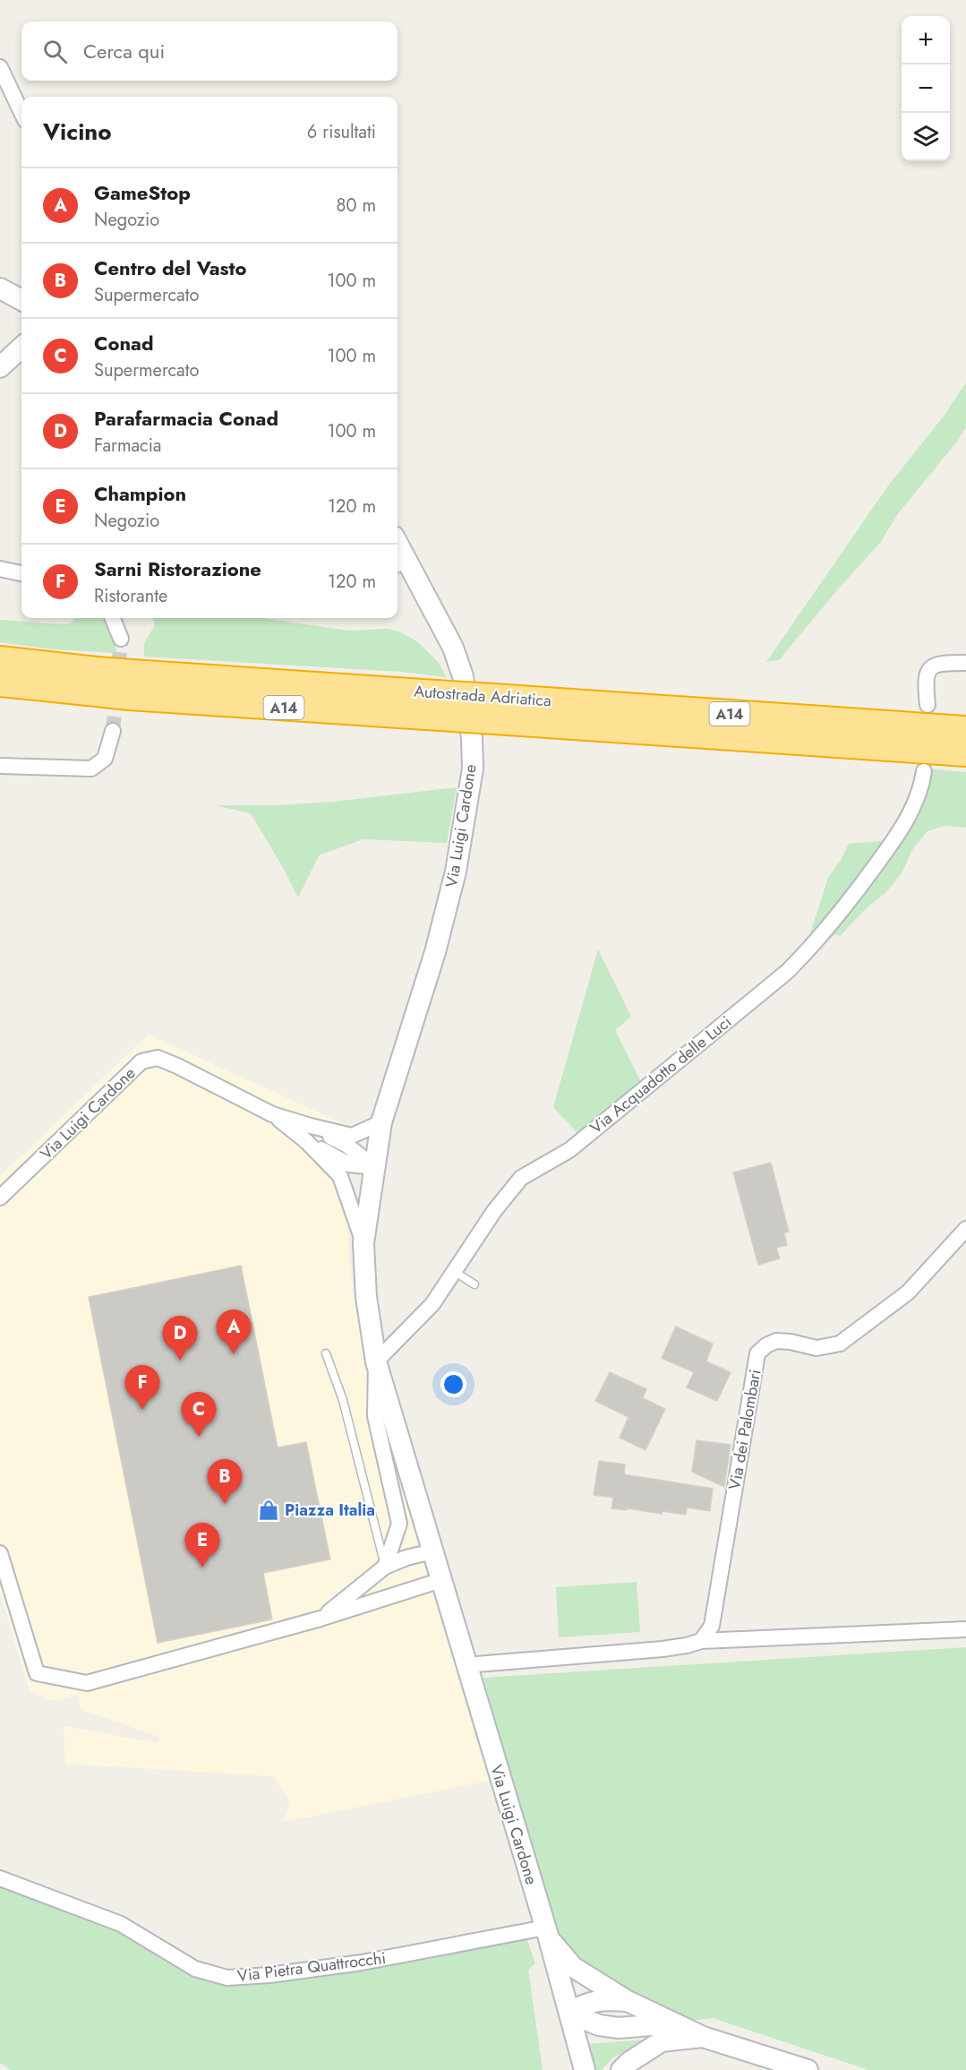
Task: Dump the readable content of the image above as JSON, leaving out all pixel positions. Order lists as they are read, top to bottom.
{
  "streets": {
    "highway": ["Autostrada Adriatica", "A14"],
    "main road": ["Via Luigi Cardone"],
    "street": ["Via Acquadotto delle Luci", "Via dei Palombari", "Via Pietra Quattrocchi"]
  },
  "crossings": [
    ["Via Luigi Cardone", "Via Acquadotto delle Luci"],
    ["Via Luigi Cardone", "Via Pietra Quattrocchi"]
  ],
  "places": {
    "shop": ["Piazza Italia"]
  },
  "page": {
    "map_buttons": ["+", "−"],
    "search": "Cerca qui",
    "heading": ["Vicino", "6 risultati"],
    "list": [
      {
        "mark": "A",
        "name": "GameStop",
        "note": "Negozio",
        "value": "80 m"
      },
      {
        "mark": "B",
        "name": "Centro del Vasto",
        "note": "Supermercato",
        "value": "100 m"
      },
      {
        "mark": "C",
        "name": "Conad",
        "note": "Supermercato",
        "value": "100 m"
      },
      {
        "mark": "D",
        "name": "Parafarmacia Conad",
        "note": "Farmacia",
        "value": "100 m"
      },
      {
        "mark": "E",
        "name": "Champion",
        "note": "Negozio",
        "value": "120 m"
      },
      {
        "mark": "F",
        "name": "Sarni Ristorazione",
        "note": "Ristorante",
        "value": "120 m"
      }
    ],
    "pins": [
      "A",
      "D",
      "F",
      "C",
      "B",
      "E"
    ]
  }
}
